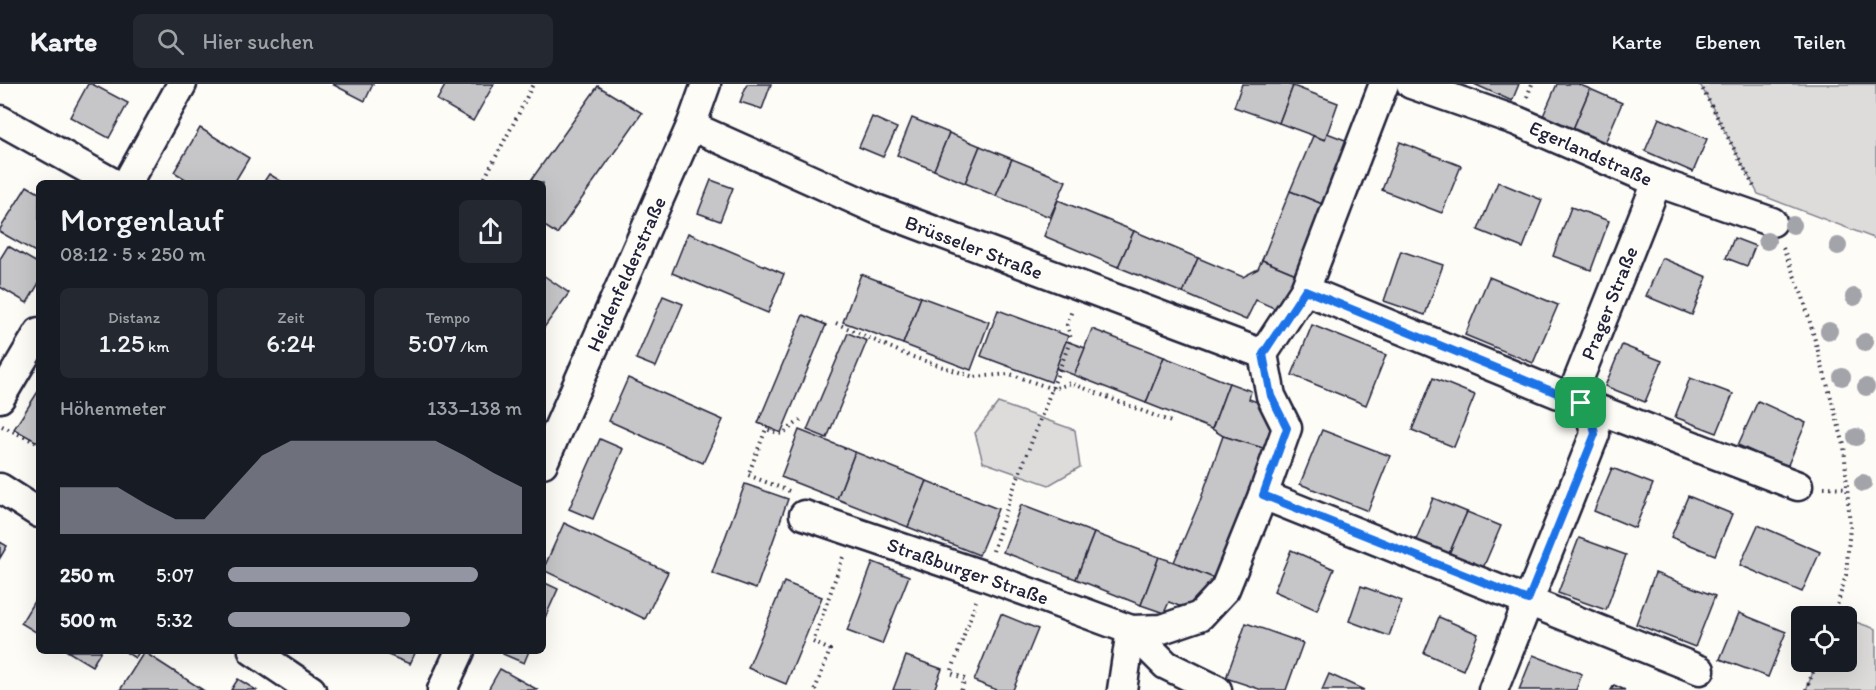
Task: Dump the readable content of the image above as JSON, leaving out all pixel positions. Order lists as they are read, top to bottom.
{
  "streets": {
    "street": [
      "Egerlandstraße",
      "Brüsseler Straße",
      "Heidenfelderstraße",
      "Prager Straße",
      "Straßburger Straße"
    ]
  },
  "crossings": [
    ["Egerlandstraße", "Prager Straße"],
    ["Brüsseler Straße", "Heidenfelderstraße"]
  ],
  "page": {
    "header": "Karte",
    "search": "Hier suchen",
    "nav": ["Karte", "Ebenen", "Teilen"],
    "heading": ["Morgenlauf", "08:12 · 5 × 250 m"],
    "stats": [
      ["Distanz", "1.25 km"],
      ["Zeit", "6:24"],
      ["Tempo", "5:07 /km"]
    ],
    "chart": ["Höhenmeter", "133–138 m"],
    "list": [
      {
        "name": "250 m",
        "note": "5:07"
      },
      {
        "name": "500 m",
        "note": "5:32"
      }
    ]
  }
}
